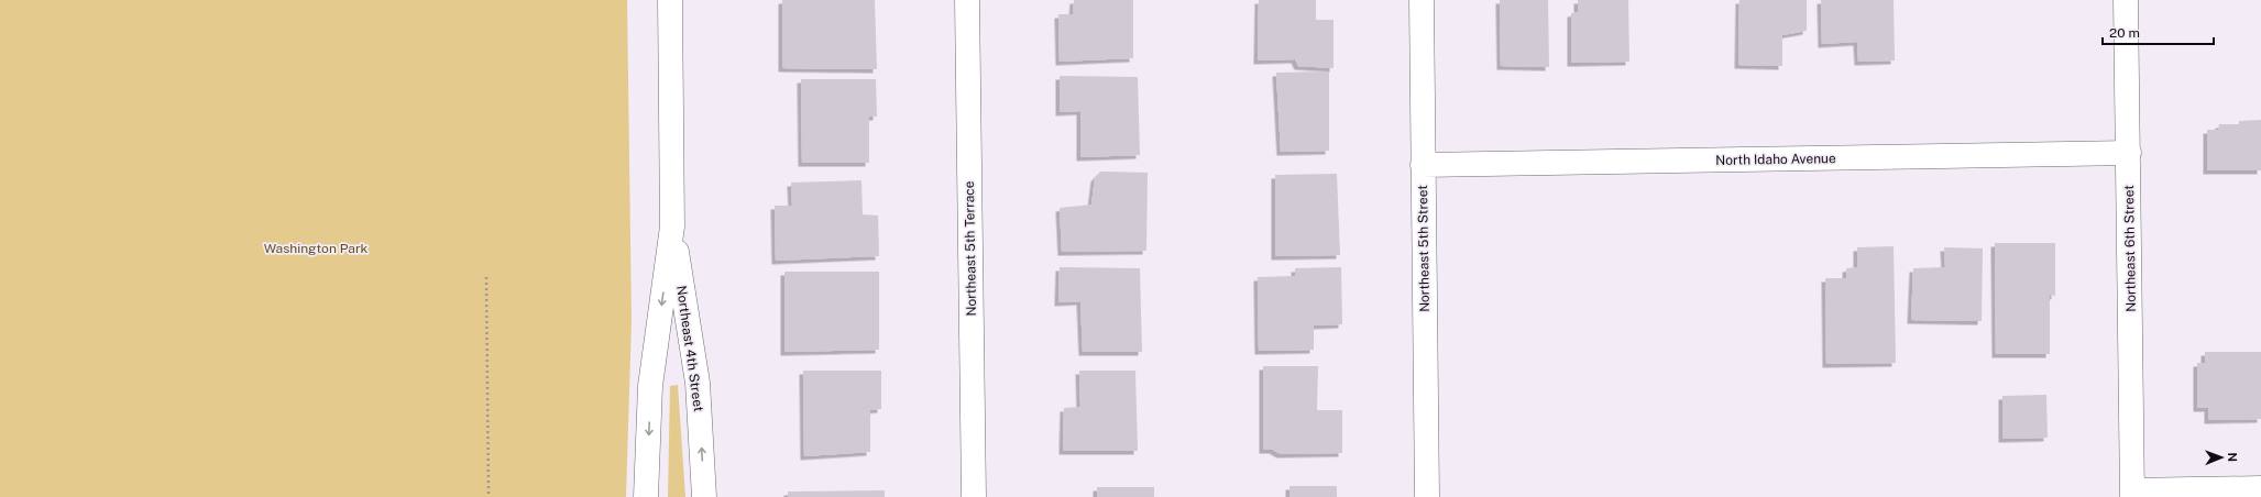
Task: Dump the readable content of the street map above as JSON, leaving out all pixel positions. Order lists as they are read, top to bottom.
{
  "streets": {
    "street": [
      "North Idaho Avenue",
      "Northeast 5th Terrace",
      "Northeast 5th Street",
      "Northeast 6th Street",
      "Northeast 4th Street"
    ]
  },
  "crossings": [
    ["North Idaho Avenue", "Northeast 5th Street"],
    ["North Idaho Avenue", "Northeast 6th Street"]
  ],
  "parks": ["Washington Park"],
  "scale_bar": "20 m",
  "north": "right"
}
